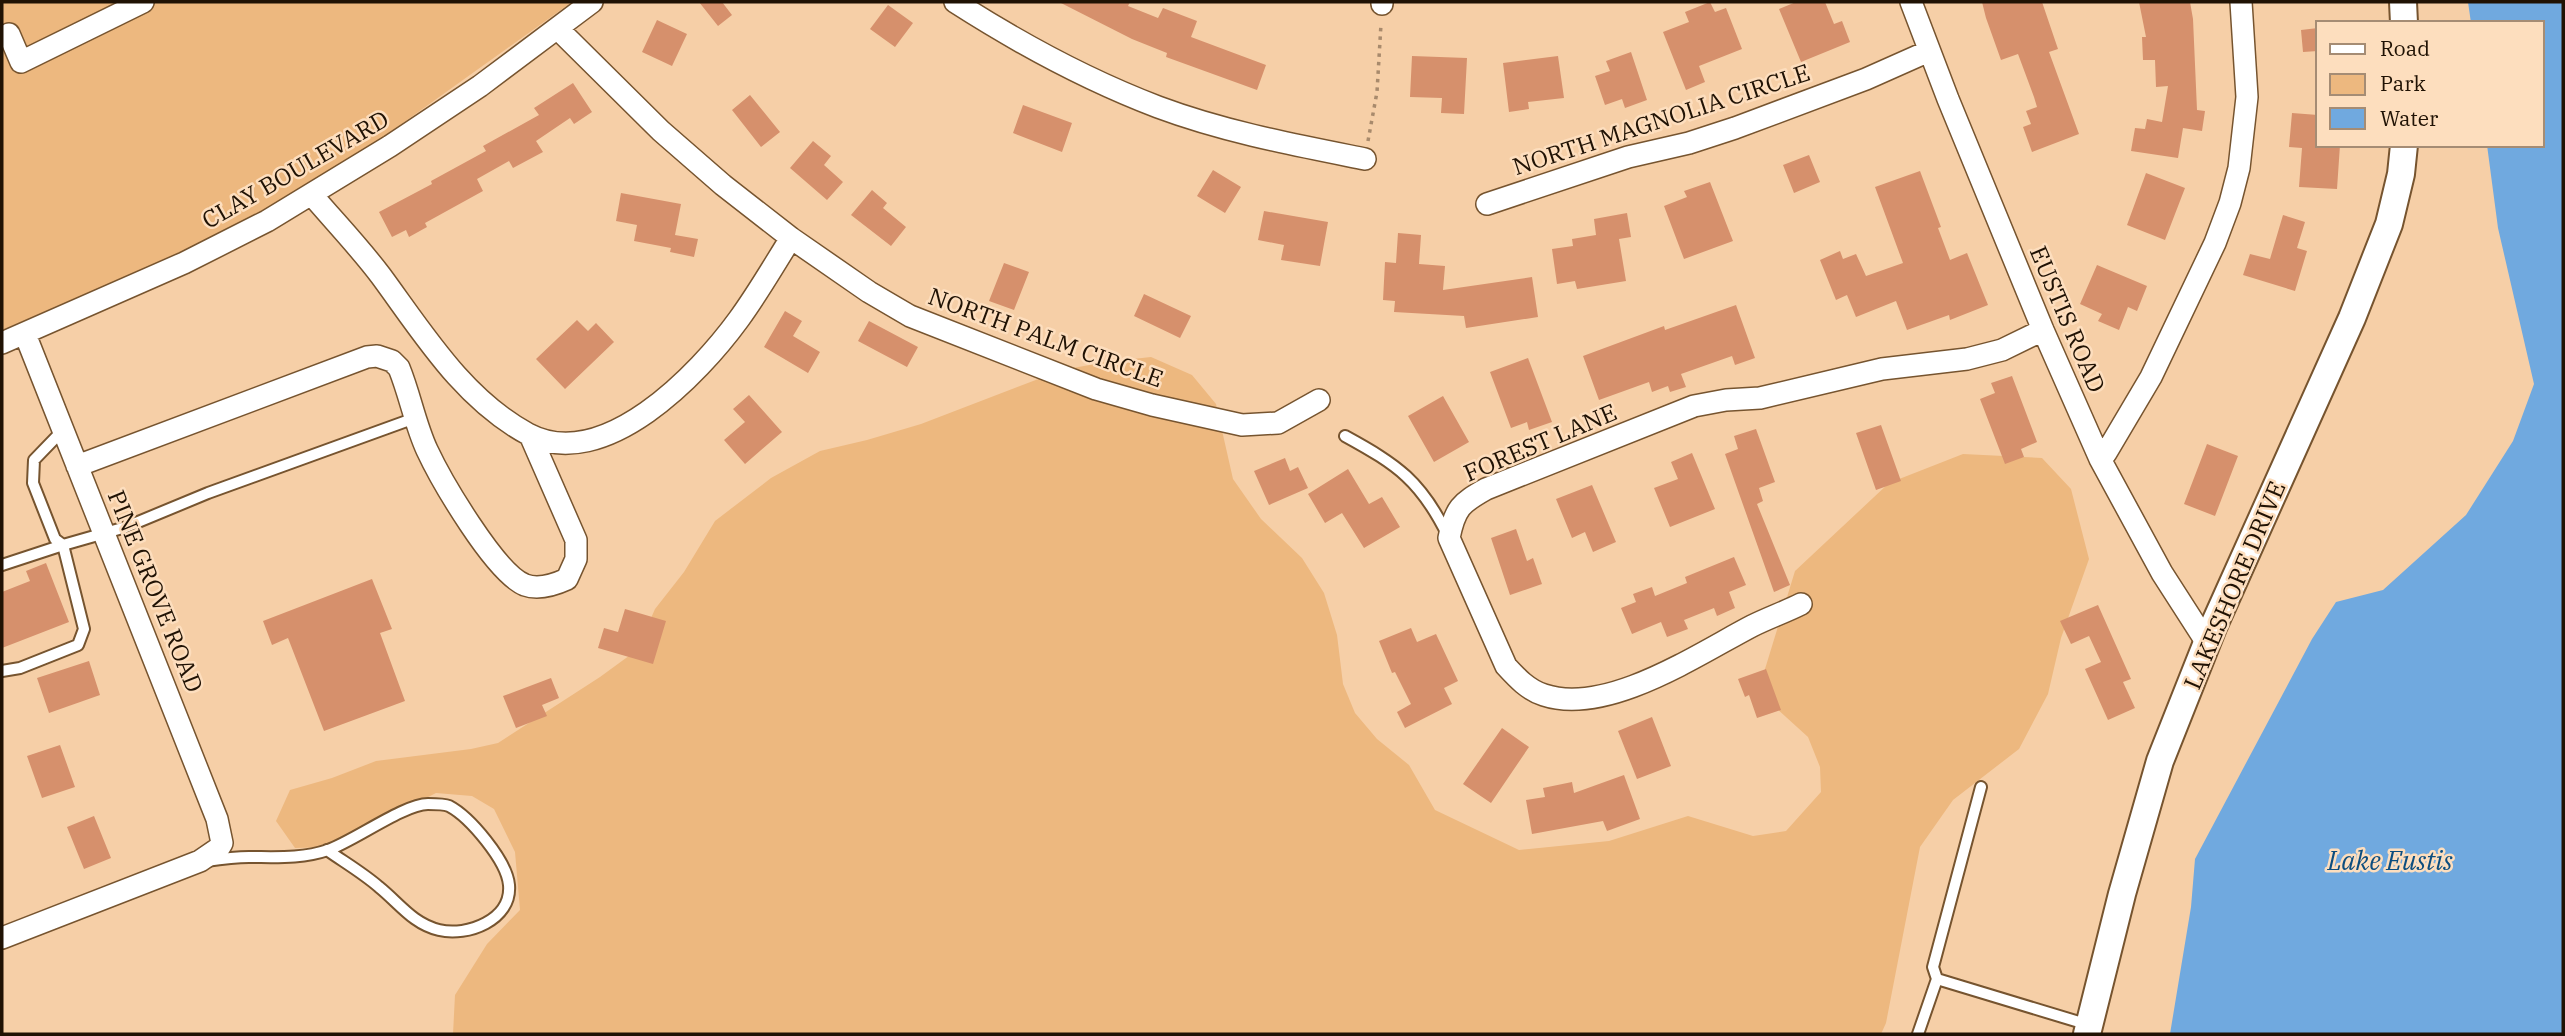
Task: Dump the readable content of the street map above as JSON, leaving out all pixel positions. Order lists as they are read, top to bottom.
{
  "streets": {
    "street": [
      "NORTH MAGNOLIA CIRCLE",
      "CLAY BOULEVARD",
      "EUSTIS ROAD",
      "NORTH PALM CIRCLE",
      "FOREST LANE",
      "LAKESHORE DRIVE",
      "PINE GROVE ROAD"
    ]
  },
  "crossings": [
    ["NORTH MAGNOLIA CIRCLE", "EUSTIS ROAD"],
    ["CLAY BOULEVARD", "NORTH PALM CIRCLE"],
    ["CLAY BOULEVARD", "PINE GROVE ROAD"],
    ["EUSTIS ROAD", "FOREST LANE"],
    ["EUSTIS ROAD", "LAKESHORE DRIVE"]
  ],
  "water": ["Lake Eustis"],
  "legend": ["Road", "Park", "Water"]
}
